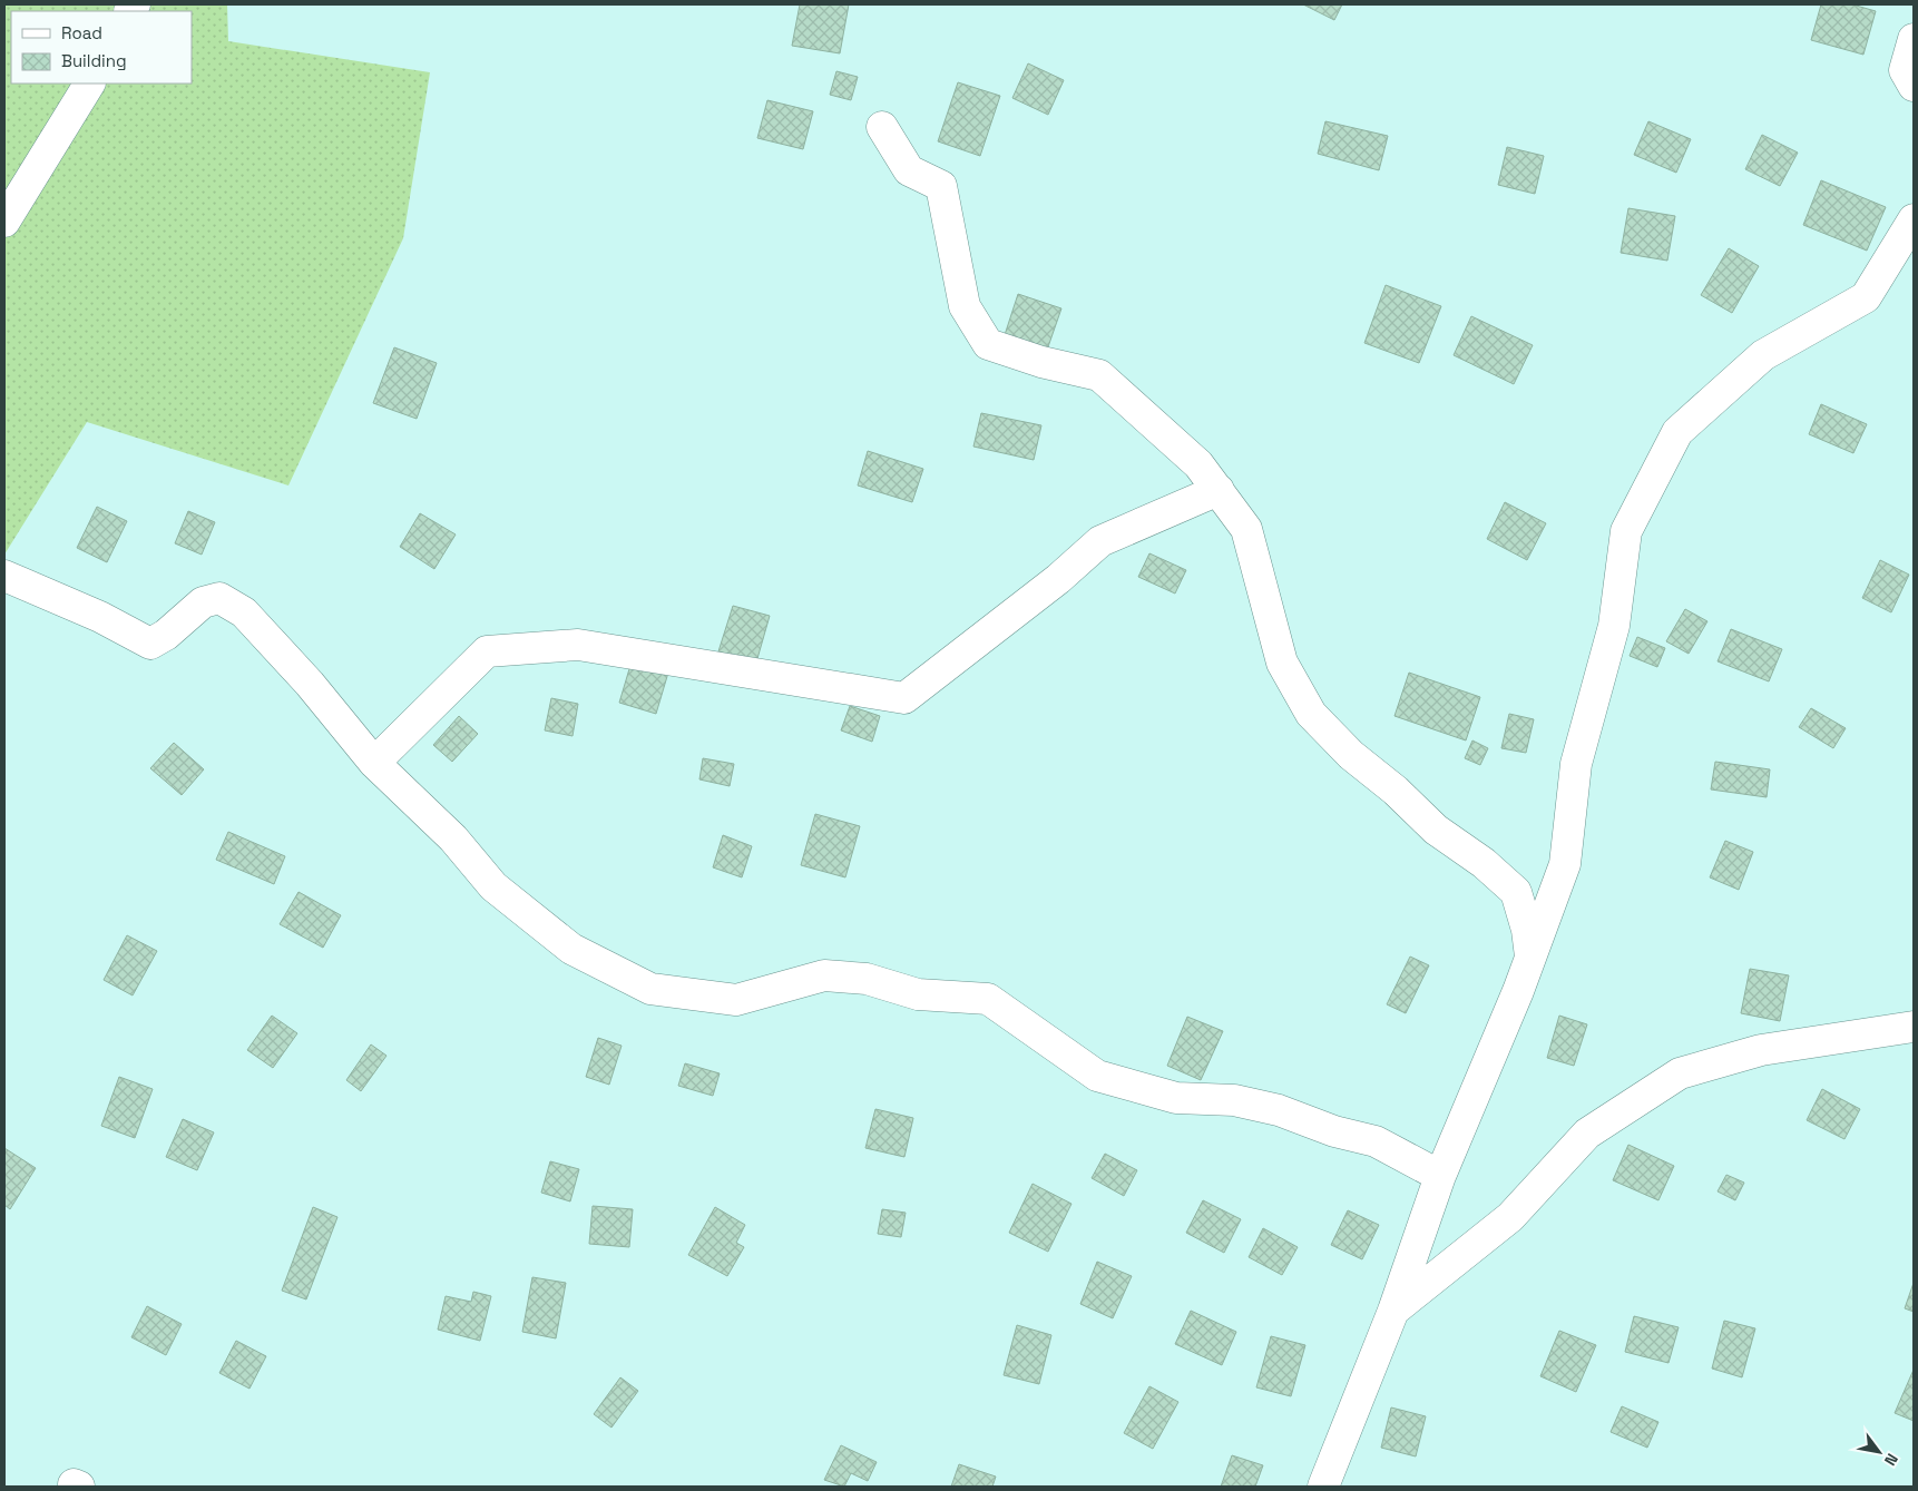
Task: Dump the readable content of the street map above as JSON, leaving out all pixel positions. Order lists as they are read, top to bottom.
{
  "legend": ["Road", "Building"],
  "north": "bottom right"
}
